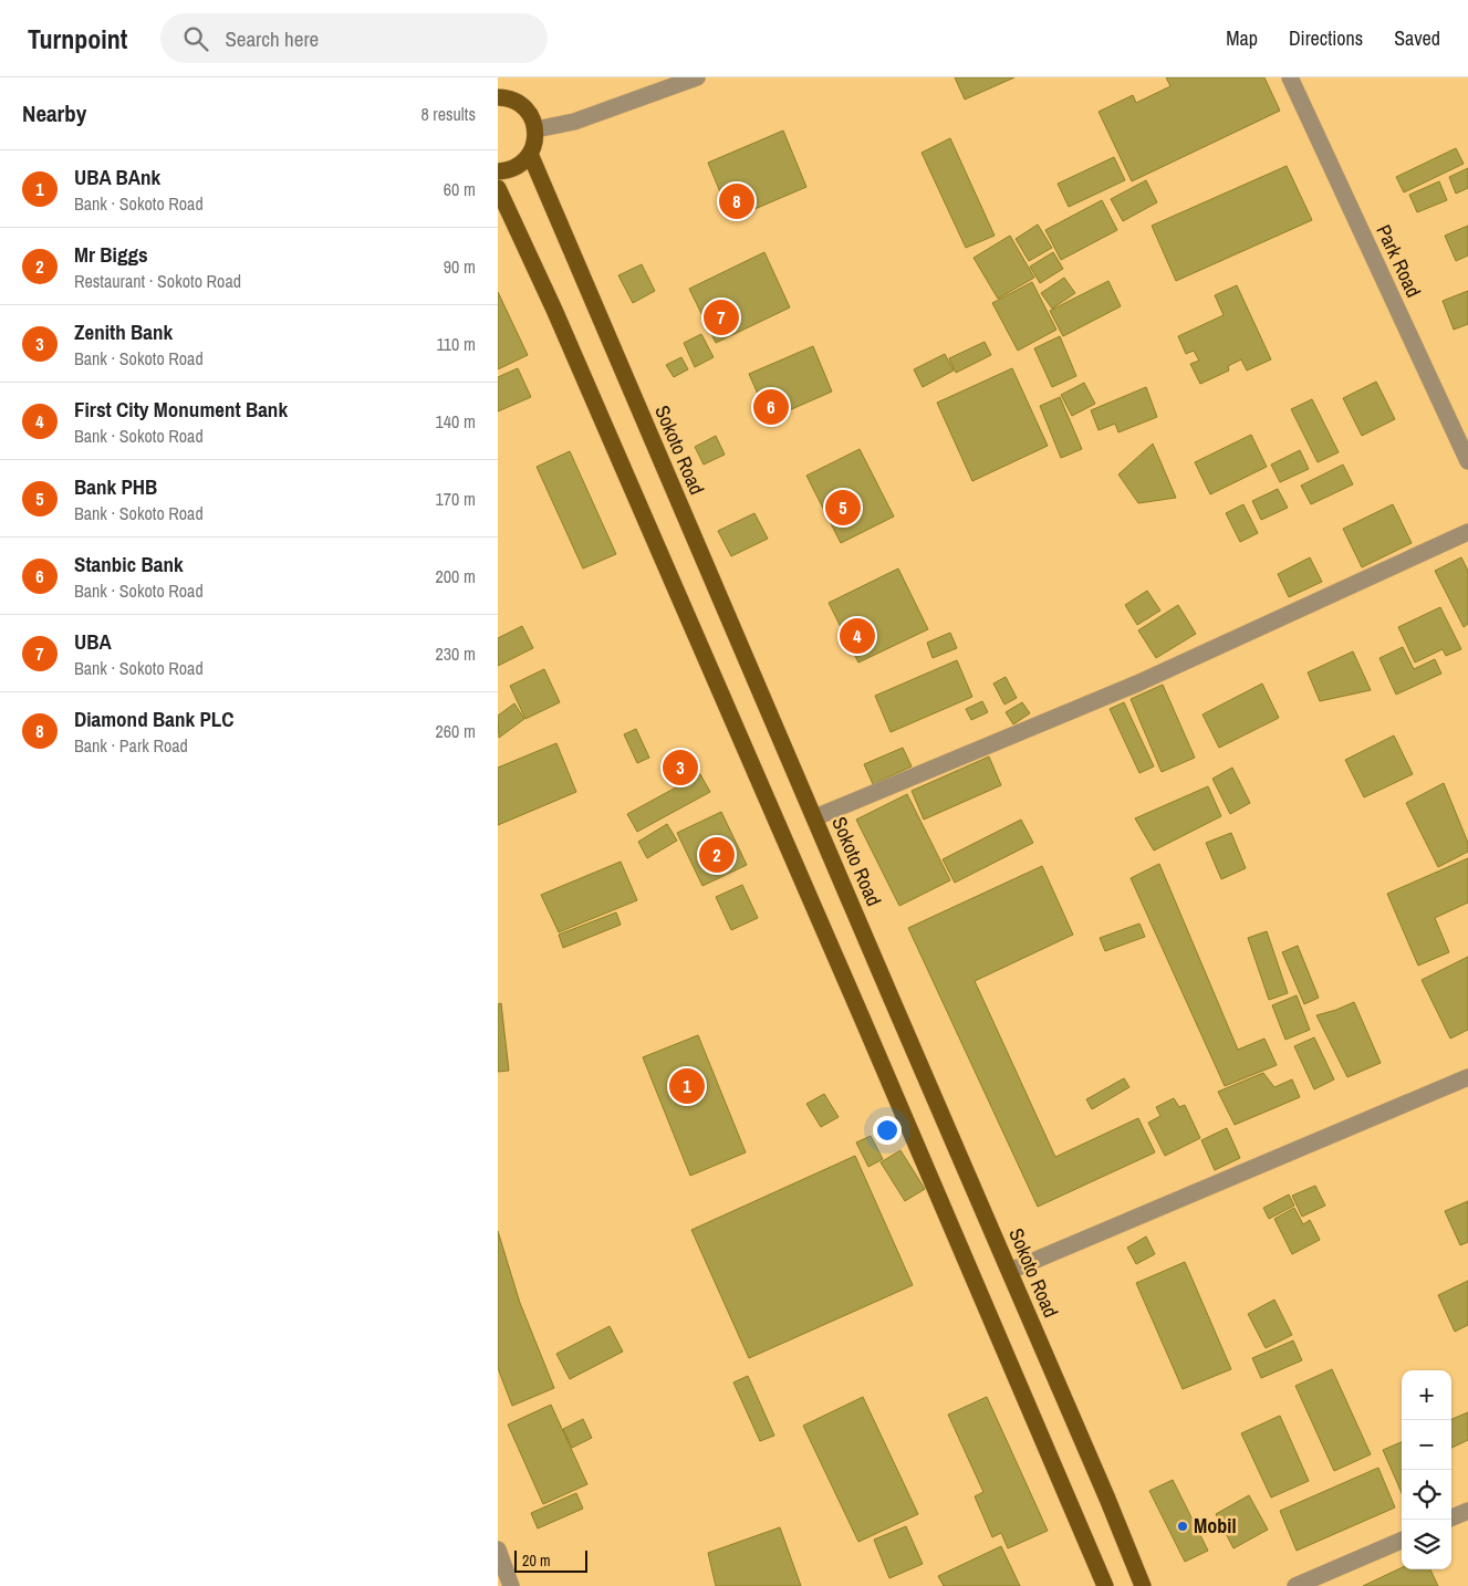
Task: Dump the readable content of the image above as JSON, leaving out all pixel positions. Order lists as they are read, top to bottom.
{
  "streets": {
    "main road": ["Sokoto Road"],
    "street": ["Park Road"]
  },
  "places": ["Mobil"],
  "scale_bar": "20 m",
  "page": {
    "header": "Turnpoint",
    "search": "Search here",
    "nav": ["Map", "Directions", "Saved"],
    "heading": ["Nearby", "8 results"],
    "list": [
      {
        "mark": "1",
        "name": "UBA BAnk",
        "note": "Bank · Sokoto Road",
        "value": "60 m"
      },
      {
        "mark": "2",
        "name": "Mr Biggs",
        "note": "Restaurant · Sokoto Road",
        "value": "90 m"
      },
      {
        "mark": "3",
        "name": "Zenith Bank",
        "note": "Bank · Sokoto Road",
        "value": "110 m"
      },
      {
        "mark": "4",
        "name": "First City Monument Bank",
        "note": "Bank · Sokoto Road",
        "value": "140 m"
      },
      {
        "mark": "5",
        "name": "Bank PHB",
        "note": "Bank · Sokoto Road",
        "value": "170 m"
      },
      {
        "mark": "6",
        "name": "Stanbic Bank",
        "note": "Bank · Sokoto Road",
        "value": "200 m"
      },
      {
        "mark": "7",
        "name": "UBA",
        "note": "Bank · Sokoto Road",
        "value": "230 m"
      },
      {
        "mark": "8",
        "name": "Diamond Bank PLC",
        "note": "Bank · Park Road",
        "value": "260 m"
      }
    ],
    "pins": [
      "8",
      "7",
      "6",
      "5",
      "4",
      "3",
      "2",
      "1"
    ],
    "map_buttons": ["+", "−"],
    "scale": "20 m"
  }
}
